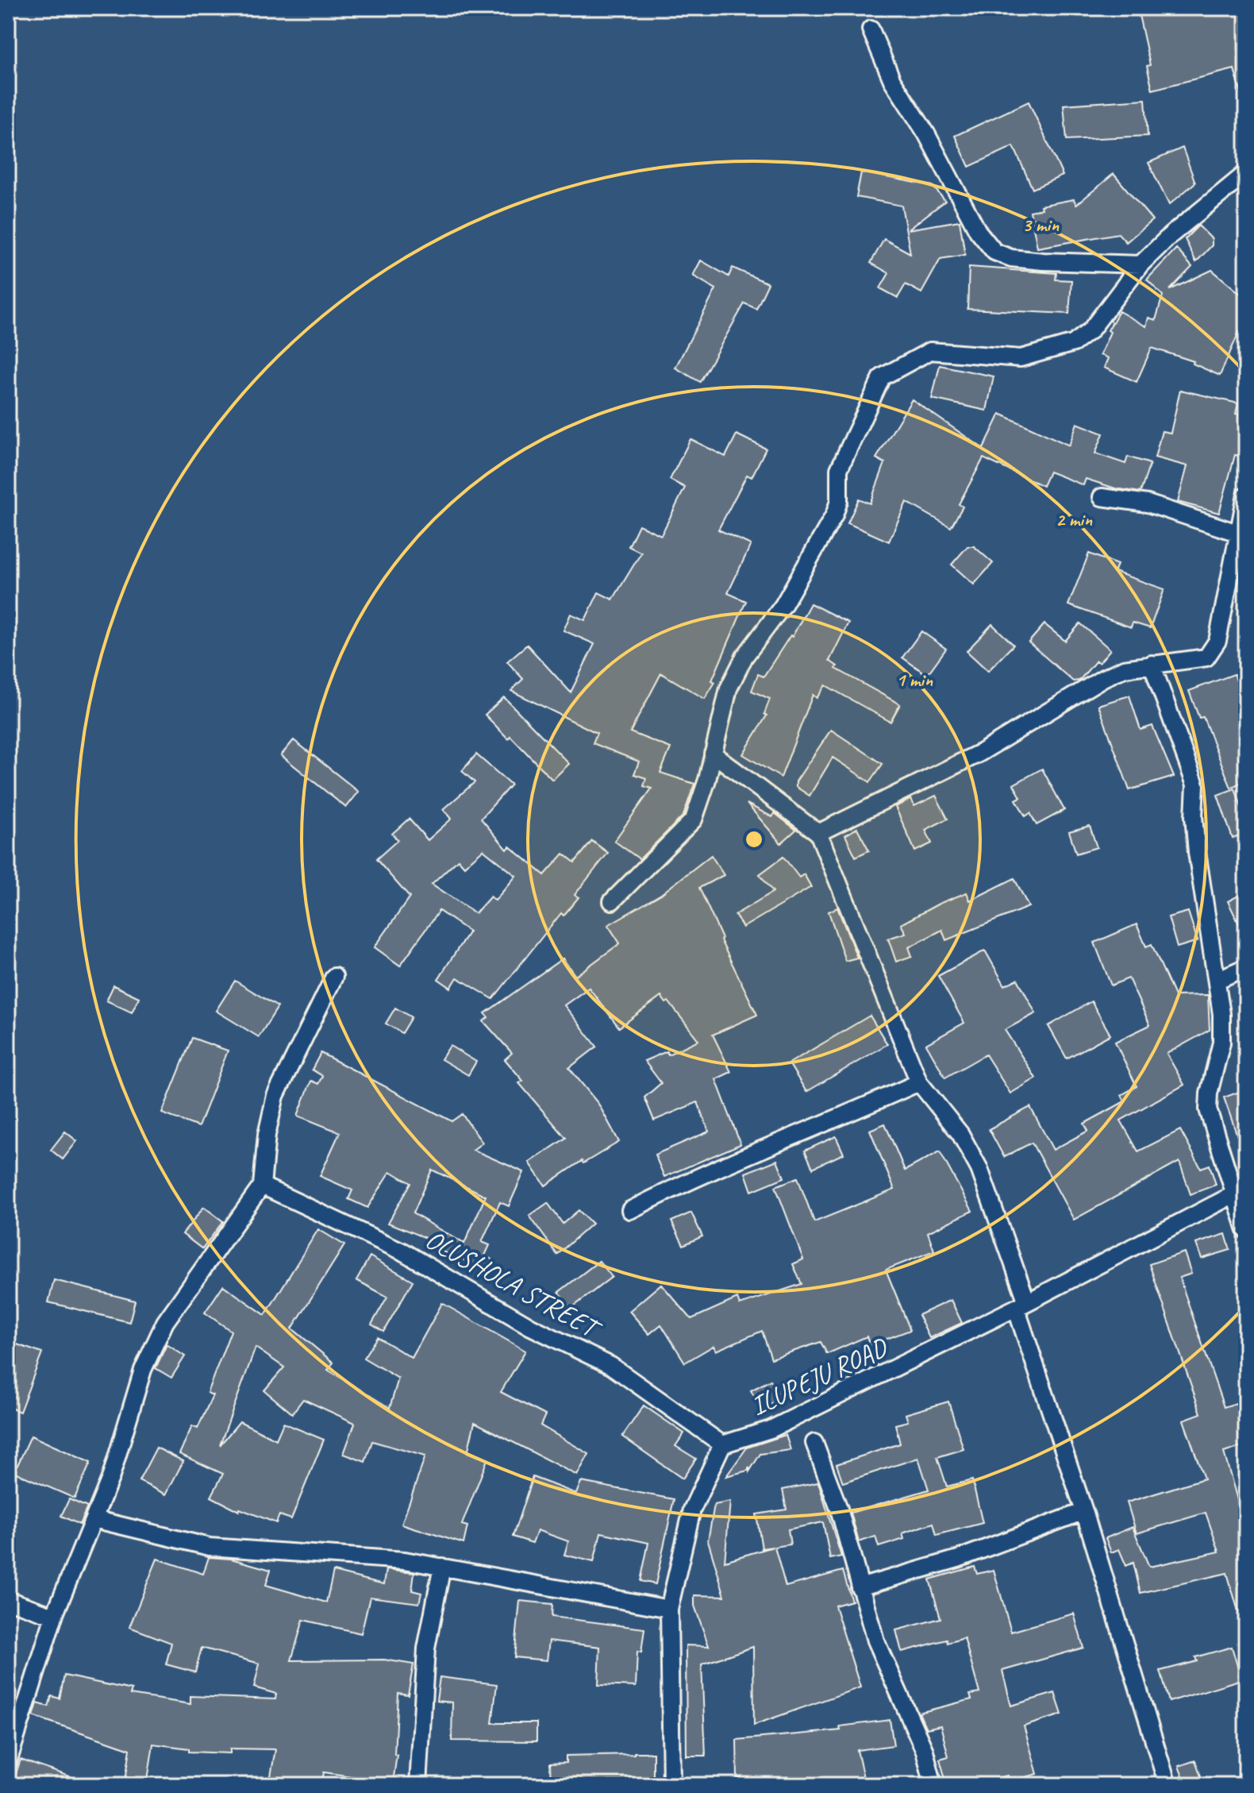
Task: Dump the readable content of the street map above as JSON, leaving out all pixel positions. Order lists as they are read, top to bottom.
{
  "streets": {
    "street": ["OLUSHOLA STREET", "ILUPEJU ROAD"]
  },
  "crossings": [
    ["OLUSHOLA STREET", "ILUPEJU ROAD"]
  ],
  "rings": ["3 min", "2 min", "1 min"]
}
